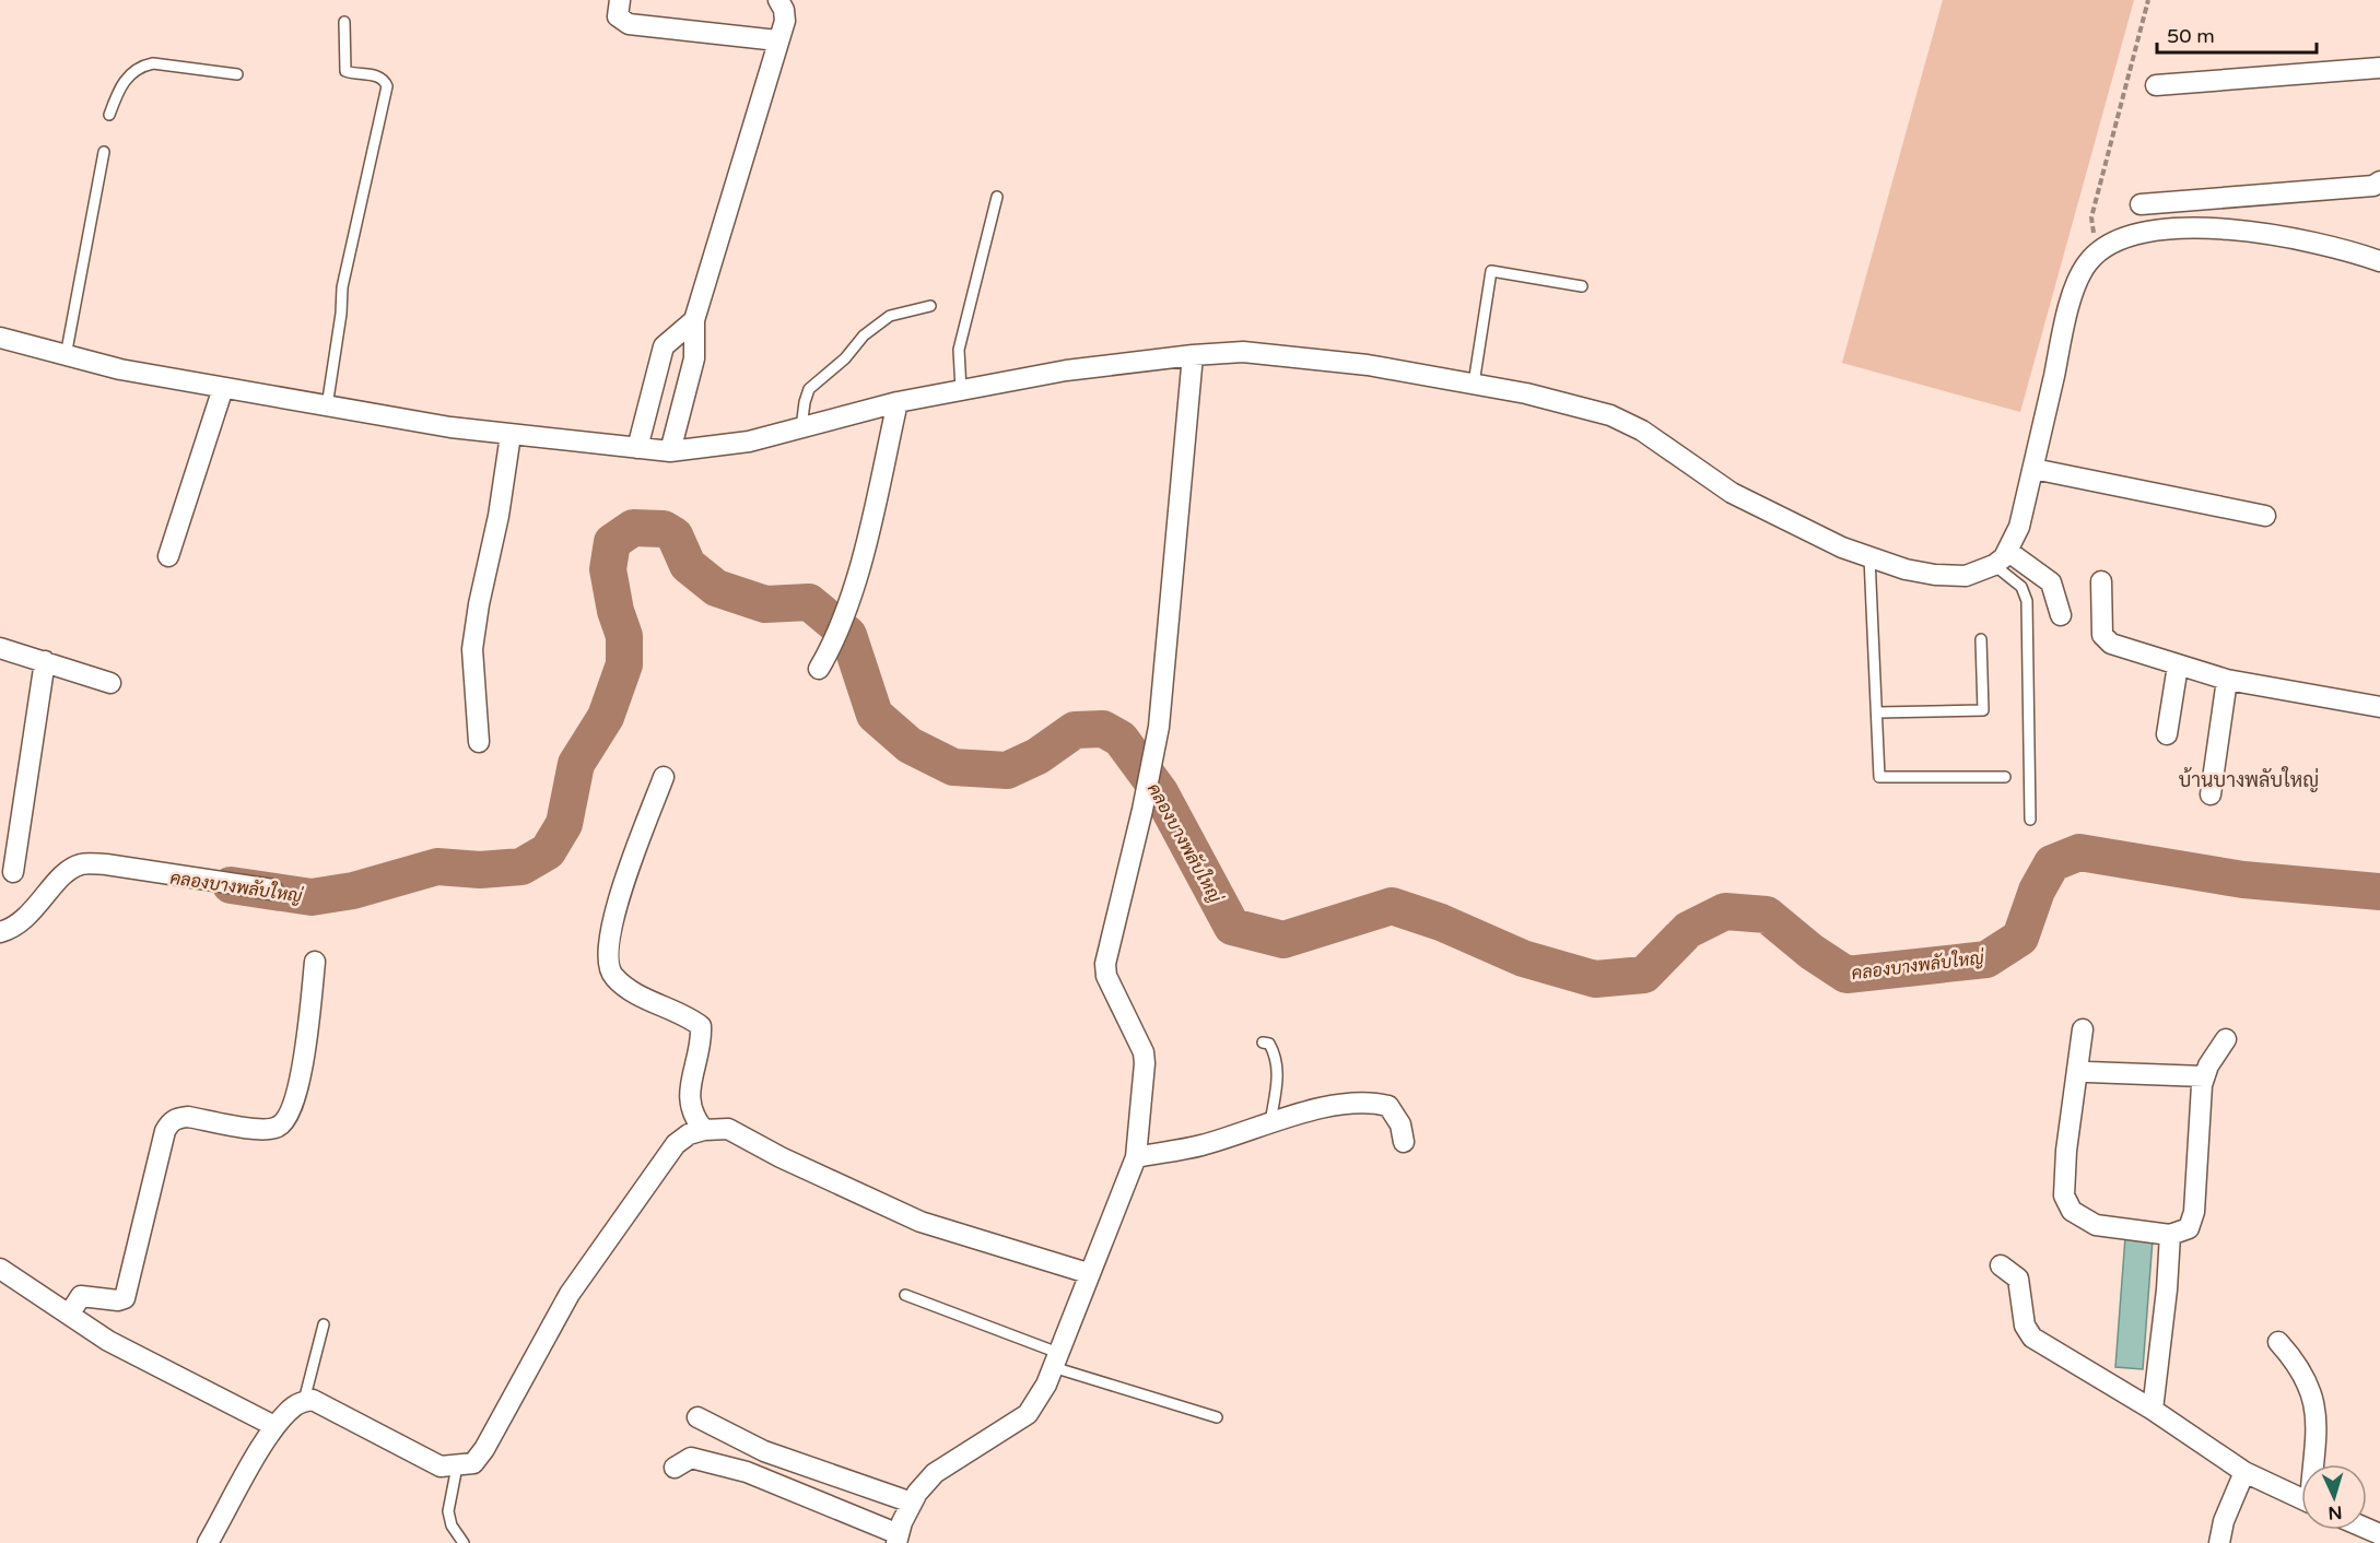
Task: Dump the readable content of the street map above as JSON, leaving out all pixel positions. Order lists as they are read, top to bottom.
{
  "districts": ["บ้านบางพลับใหญ่"],
  "water": ["คลองบางพลับใหญ่"],
  "scale_bar": "50 m",
  "north": "bottom"
}
